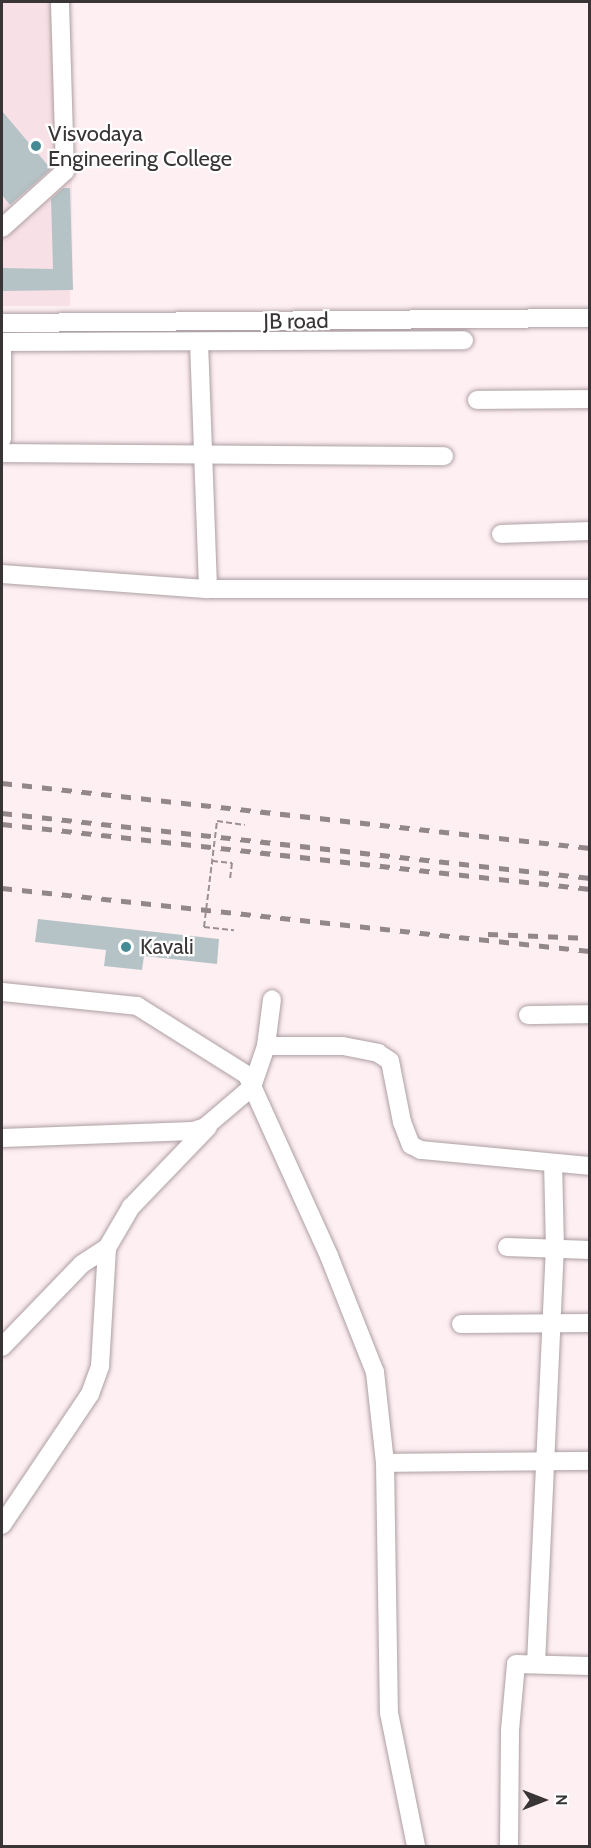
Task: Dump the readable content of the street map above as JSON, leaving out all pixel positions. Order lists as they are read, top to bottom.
{
  "streets": {
    "street": ["JB road"]
  },
  "places": ["Visvodaya Engineering College", "Kavali"],
  "north": "right"
}
